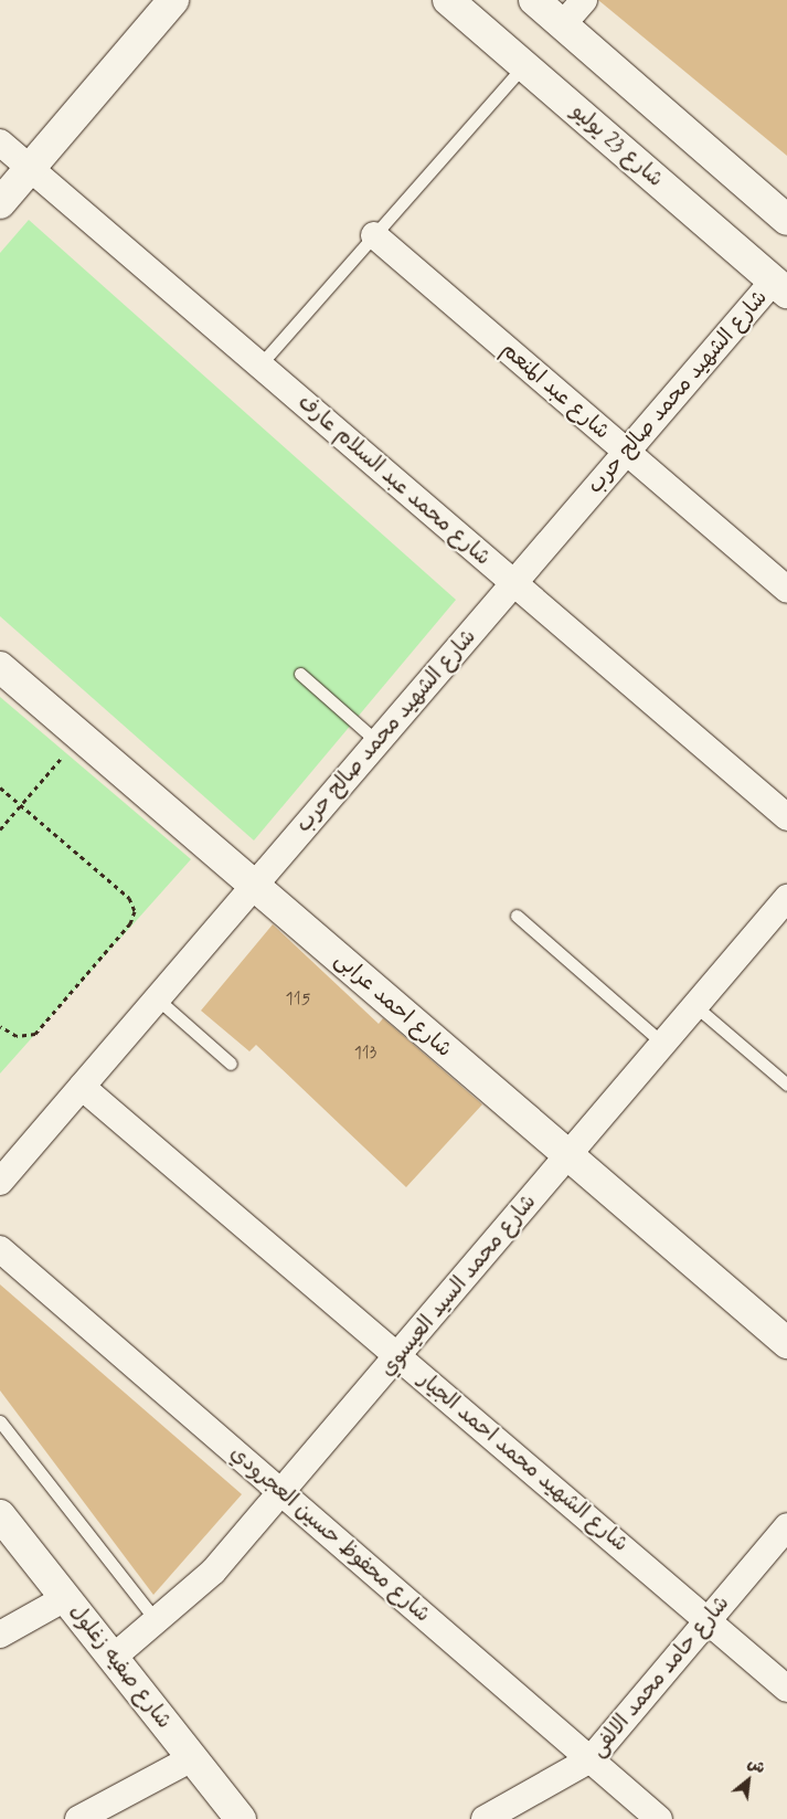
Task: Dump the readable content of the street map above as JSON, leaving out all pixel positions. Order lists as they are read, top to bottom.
{
  "streets": {
    "main road": ["شارع 23 يوليو", "شارع احمد عرابى", "شارع صفيه زغلول"],
    "street": [
      "شارع عبد المنعم",
      "شارع الشهيد محمد صالح حرب",
      "شارع محمد عبد السلام عارف",
      "شارع محمد السيد العيسوي",
      "شارع الشهيد محمد احمد الجيار",
      "شارع محفوظ حسين العجرودي",
      "شارع حامد محمد الالفى"
    ]
  },
  "crossings": [
    ["شارع 23 يوليو", "شارع الشهيد محمد صالح حرب"],
    ["شارع عبد المنعم", "شارع الشهيد محمد صالح حرب"],
    ["شارع الشهيد محمد صالح حرب", "شارع محمد عبد السلام عارف"],
    ["شارع الشهيد محمد صالح حرب", "شارع احمد عرابى"],
    ["شارع الشهيد محمد صالح حرب", "شارع الشهيد محمد احمد الجيار"],
    ["شارع احمد عرابى", "شارع محمد السيد العيسوي"],
    ["شارع محمد السيد العيسوي", "شارع الشهيد محمد احمد الجيار"],
    ["شارع محمد السيد العيسوي", "شارع محفوظ حسين العجرودي"],
    ["شارع محمد السيد العيسوي", "شارع صفيه زغلول"],
    ["شارع الشهيد محمد احمد الجيار", "شارع حامد محمد الالفى"],
    ["شارع محفوظ حسين العجرودي", "شارع حامد محمد الالفى"]
  ],
  "house_numbers": ["115", "113"],
  "north": "top right"
}
